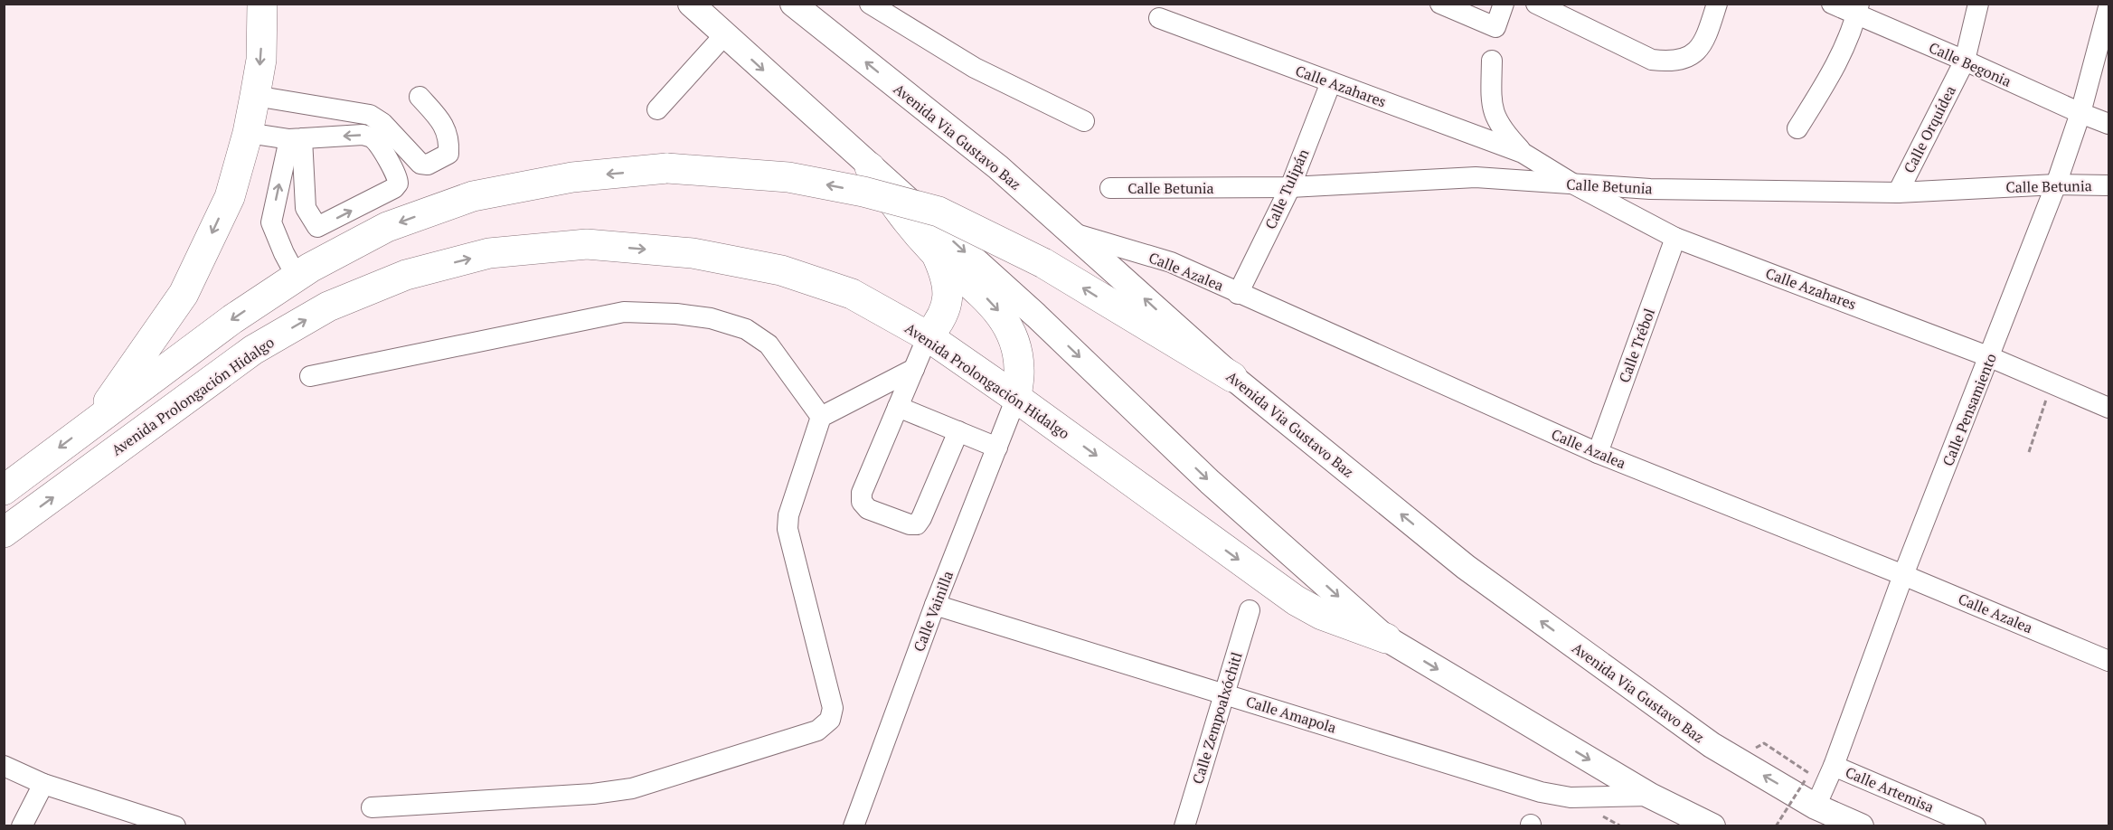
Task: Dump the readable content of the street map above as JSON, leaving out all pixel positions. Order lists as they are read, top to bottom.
{
  "streets": {
    "highway": ["Avenida Prolongación Hidalgo"],
    "main road": ["Avenida Via Gustavo Baz"],
    "street": [
      "Calle Begonia",
      "Calle Azahares",
      "Calle Orquídea",
      "Calle Betunia",
      "Calle Tulipán",
      "Calle Azalea",
      "Calle Trébol",
      "Calle Pensamiento",
      "Calle Vainilla",
      "Calle Amapola",
      "Calle Zempoalxóchitl",
      "Calle Artemisa"
    ]
  },
  "crossings": [
    ["Calle Begonia", "Calle Orquídea"],
    ["Calle Begonia", "Calle Pensamiento"],
    ["Calle Azahares", "Calle Betunia"],
    ["Calle Azahares", "Calle Tulipán"],
    ["Calle Azahares", "Calle Trébol"],
    ["Calle Azahares", "Calle Pensamiento"],
    ["Calle Orquídea", "Calle Betunia"],
    ["Avenida Via Gustavo Baz", "Calle Azalea"],
    ["Avenida Via Gustavo Baz", "Calle Pensamiento"],
    ["Calle Betunia", "Calle Tulipán"],
    ["Calle Betunia", "Calle Pensamiento"],
    ["Calle Tulipán", "Calle Azalea"],
    ["Calle Azalea", "Calle Trébol"],
    ["Calle Azalea", "Calle Pensamiento"],
    ["Avenida Prolongación Hidalgo", "Calle Vainilla"],
    ["Calle Pensamiento", "Calle Artemisa"],
    ["Calle Vainilla", "Calle Amapola"],
    ["Calle Amapola", "Calle Zempoalxóchitl"]
  ]
}
